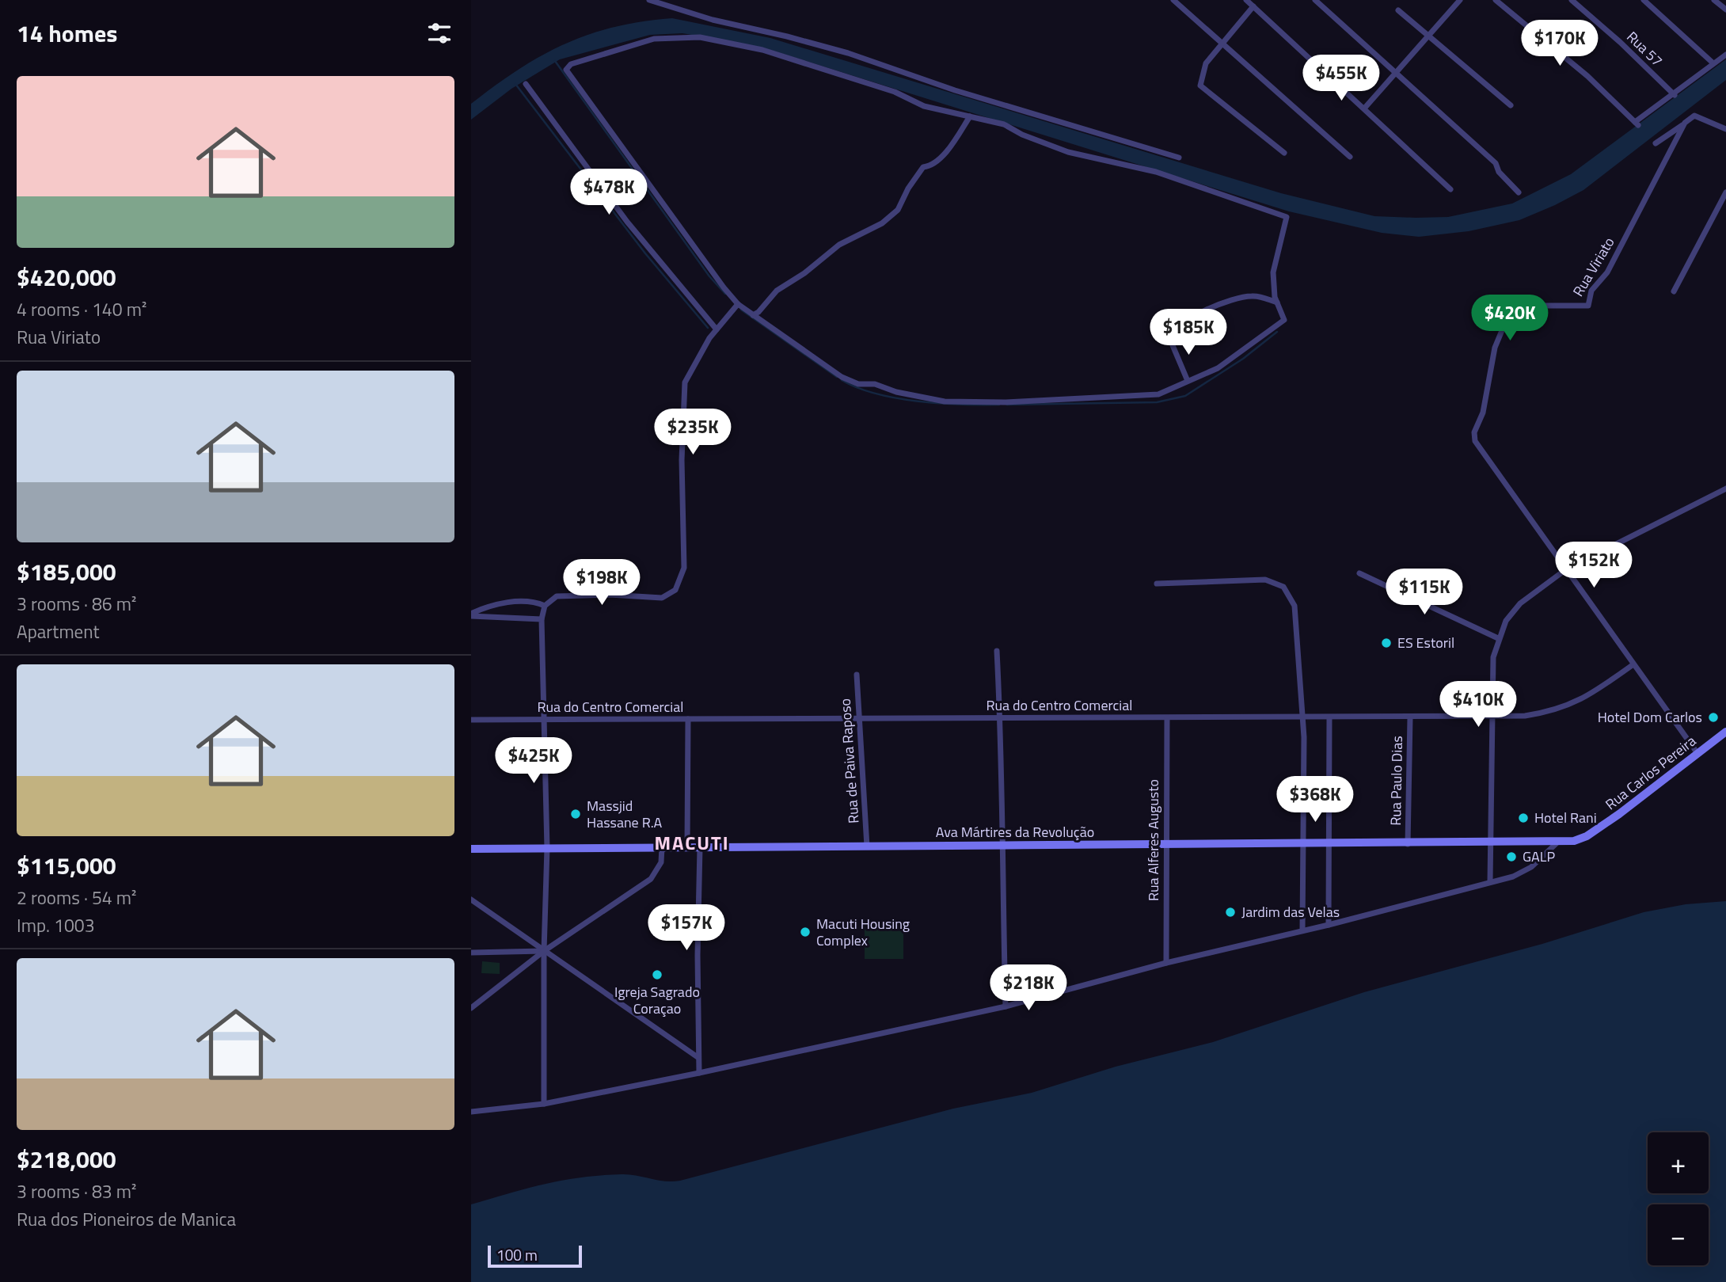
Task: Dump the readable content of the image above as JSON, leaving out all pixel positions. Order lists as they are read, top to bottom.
{
  "streets": {
    "street": [
      "Rua 57",
      "Rua Viriato",
      "Rua do Centro Comercial",
      "Rua de Paiva Raposo",
      "Rua Carlos Pereira",
      "Rua Paulo Dias",
      "Ava Mártires da Revolução",
      "Rua Alferes Augusto"
    ]
  },
  "crossings": [
    ["Rua do Centro Comercial", "Rua de Paiva Raposo"],
    ["Rua do Centro Comercial", "Rua Paulo Dias"],
    ["Rua do Centro Comercial", "Rua Alferes Augusto"],
    ["Rua de Paiva Raposo", "Ava Mártires da Revolução"],
    ["Rua Carlos Pereira", "Ava Mártires da Revolução"],
    ["Rua Paulo Dias", "Ava Mártires da Revolução"],
    ["Ava Mártires da Revolução", "Rua Alferes Augusto"]
  ],
  "districts": ["MACUTI"],
  "places": [
    "ES Estoril",
    "Hotel Dom Carlos",
    "Massjid Hassane R.A",
    "Hotel Rani",
    "GALP",
    "Jardim das Velas",
    "Macuti Housing Complex",
    "Igreja Sagrado Coraçao"
  ],
  "scale_bar": "100 m",
  "page": {
    "heading": "14 homes",
    "price": [
      "$170K",
      "$455K",
      "$478K",
      "$420K",
      "$185K",
      "$235K",
      "$152K",
      "$198K",
      "$115K",
      "$410K",
      "$425K",
      "$368K",
      "$157K",
      "$218K"
    ],
    "list": [
      {
        "name": "$420,000",
        "note": "4 rooms · 140 m² · Rua Viriato"
      },
      {
        "name": "$185,000",
        "note": "3 rooms · 86 m² · Apartment"
      },
      {
        "name": "$115,000",
        "note": "2 rooms · 54 m² · Imp. 1003"
      },
      {
        "name": "$218,000",
        "note": "3 rooms · 83 m² · Rua dos Pioneiros de Manica"
      }
    ],
    "map_buttons": ["+", "−"],
    "scale": "100 m"
  }
}
